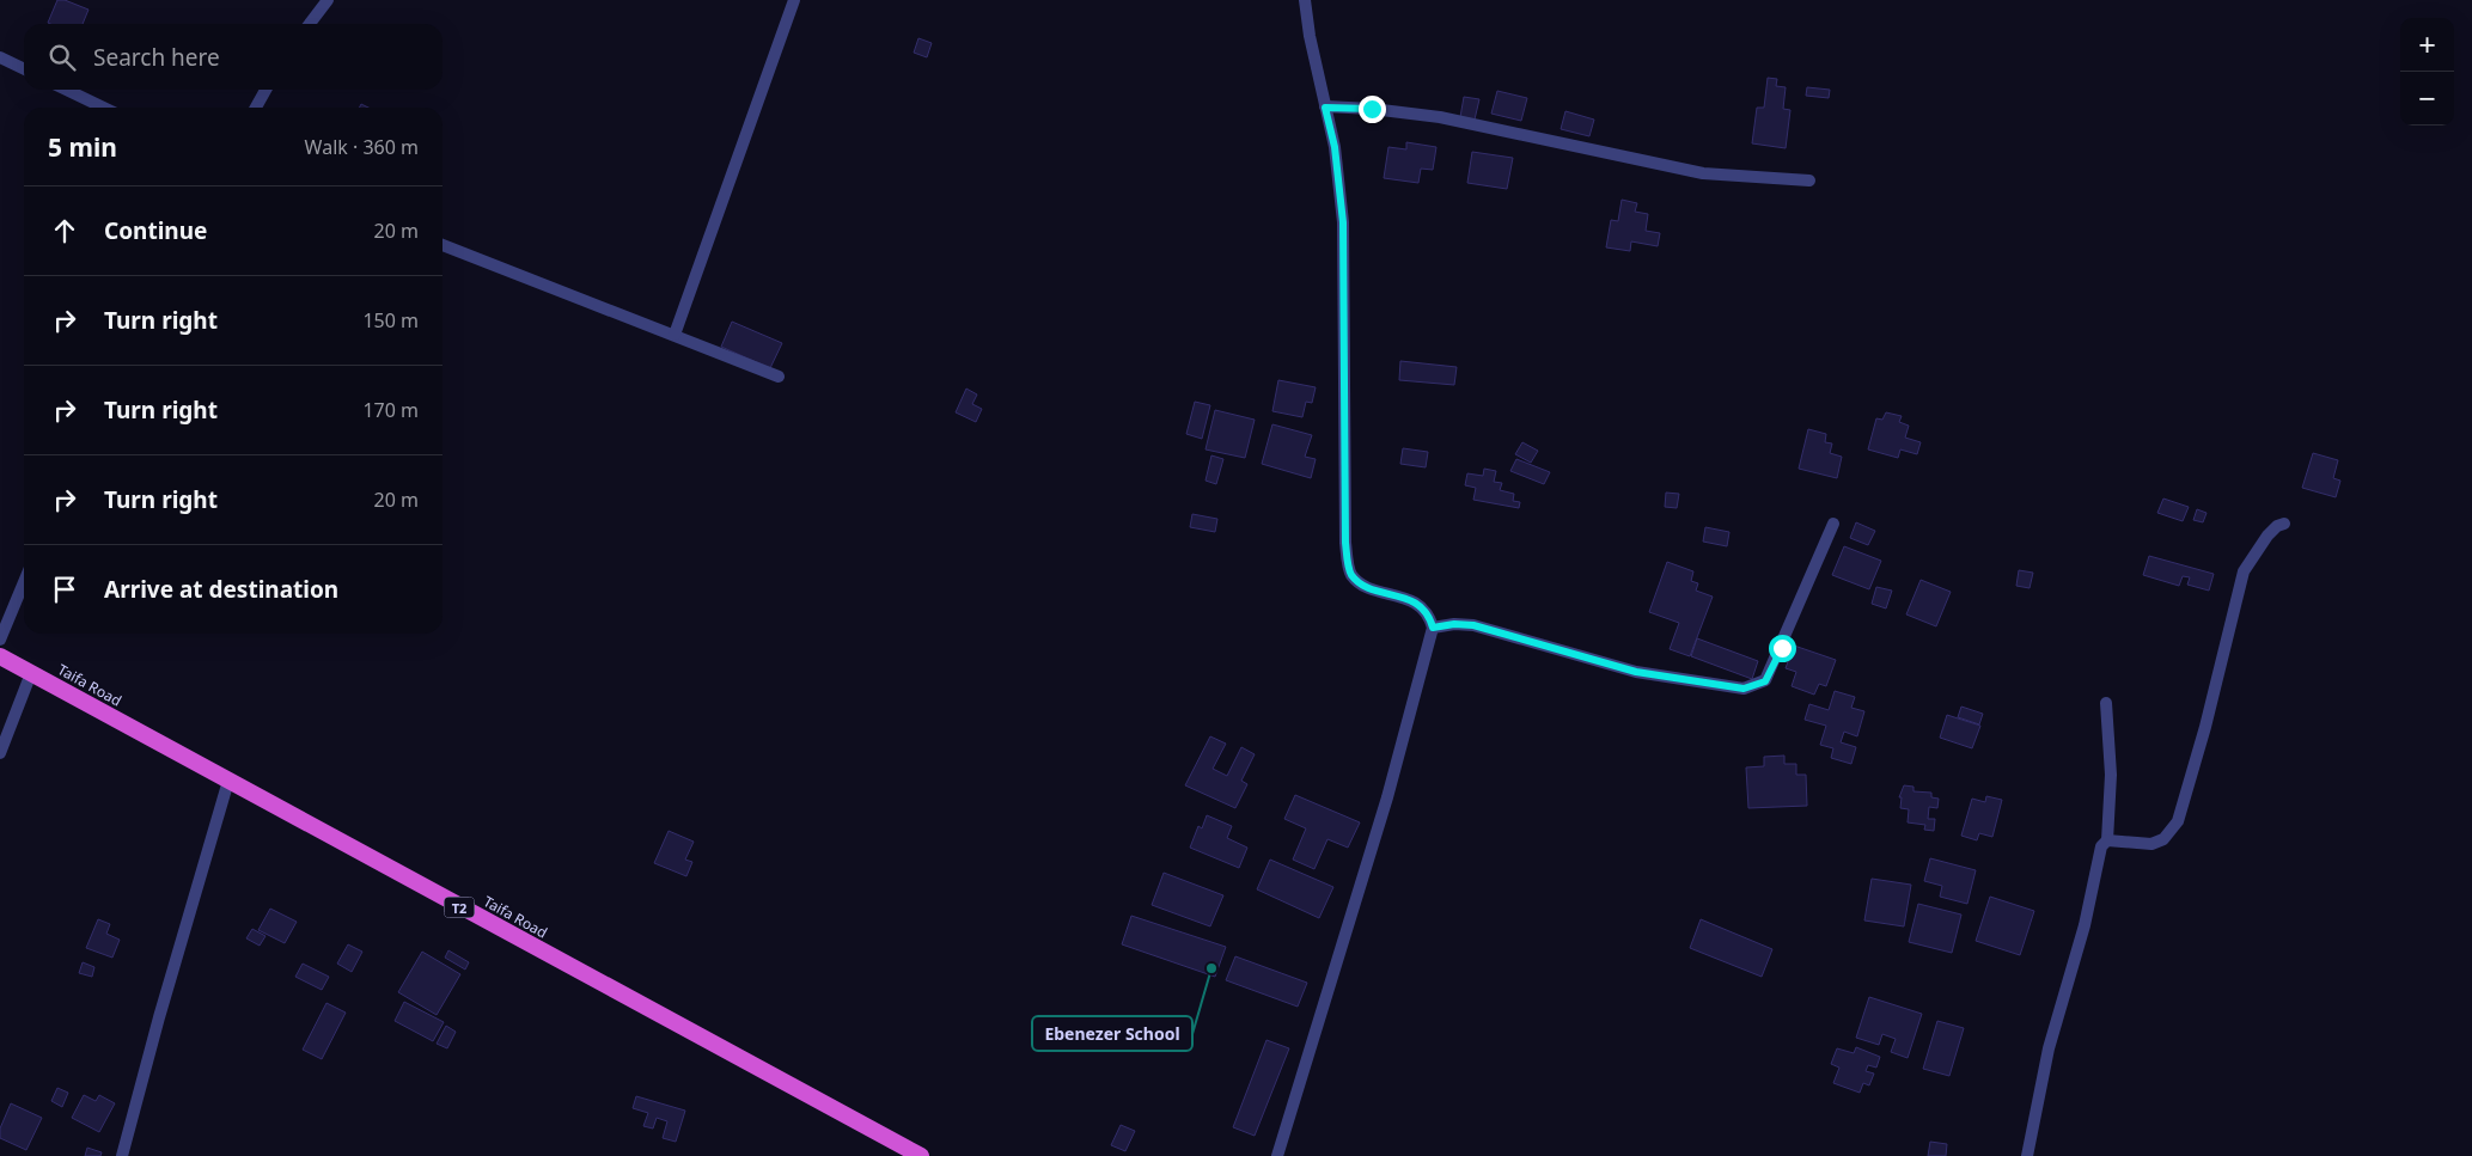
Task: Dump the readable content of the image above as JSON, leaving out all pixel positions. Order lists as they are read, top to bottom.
{
  "streets": {
    "highway": ["Taifa Road", "T2"]
  },
  "places": ["Ebenezer School"],
  "page": {
    "map_buttons": ["+", "−"],
    "search": "Search here",
    "heading": ["5 min", "Walk · 360 m"],
    "list": [
      ["Continue", "20 m"],
      ["Turn right", "150 m"],
      ["Turn right", "170 m"],
      ["Turn right", "20 m"],
      "Arrive at destination"
    ]
  }
}
